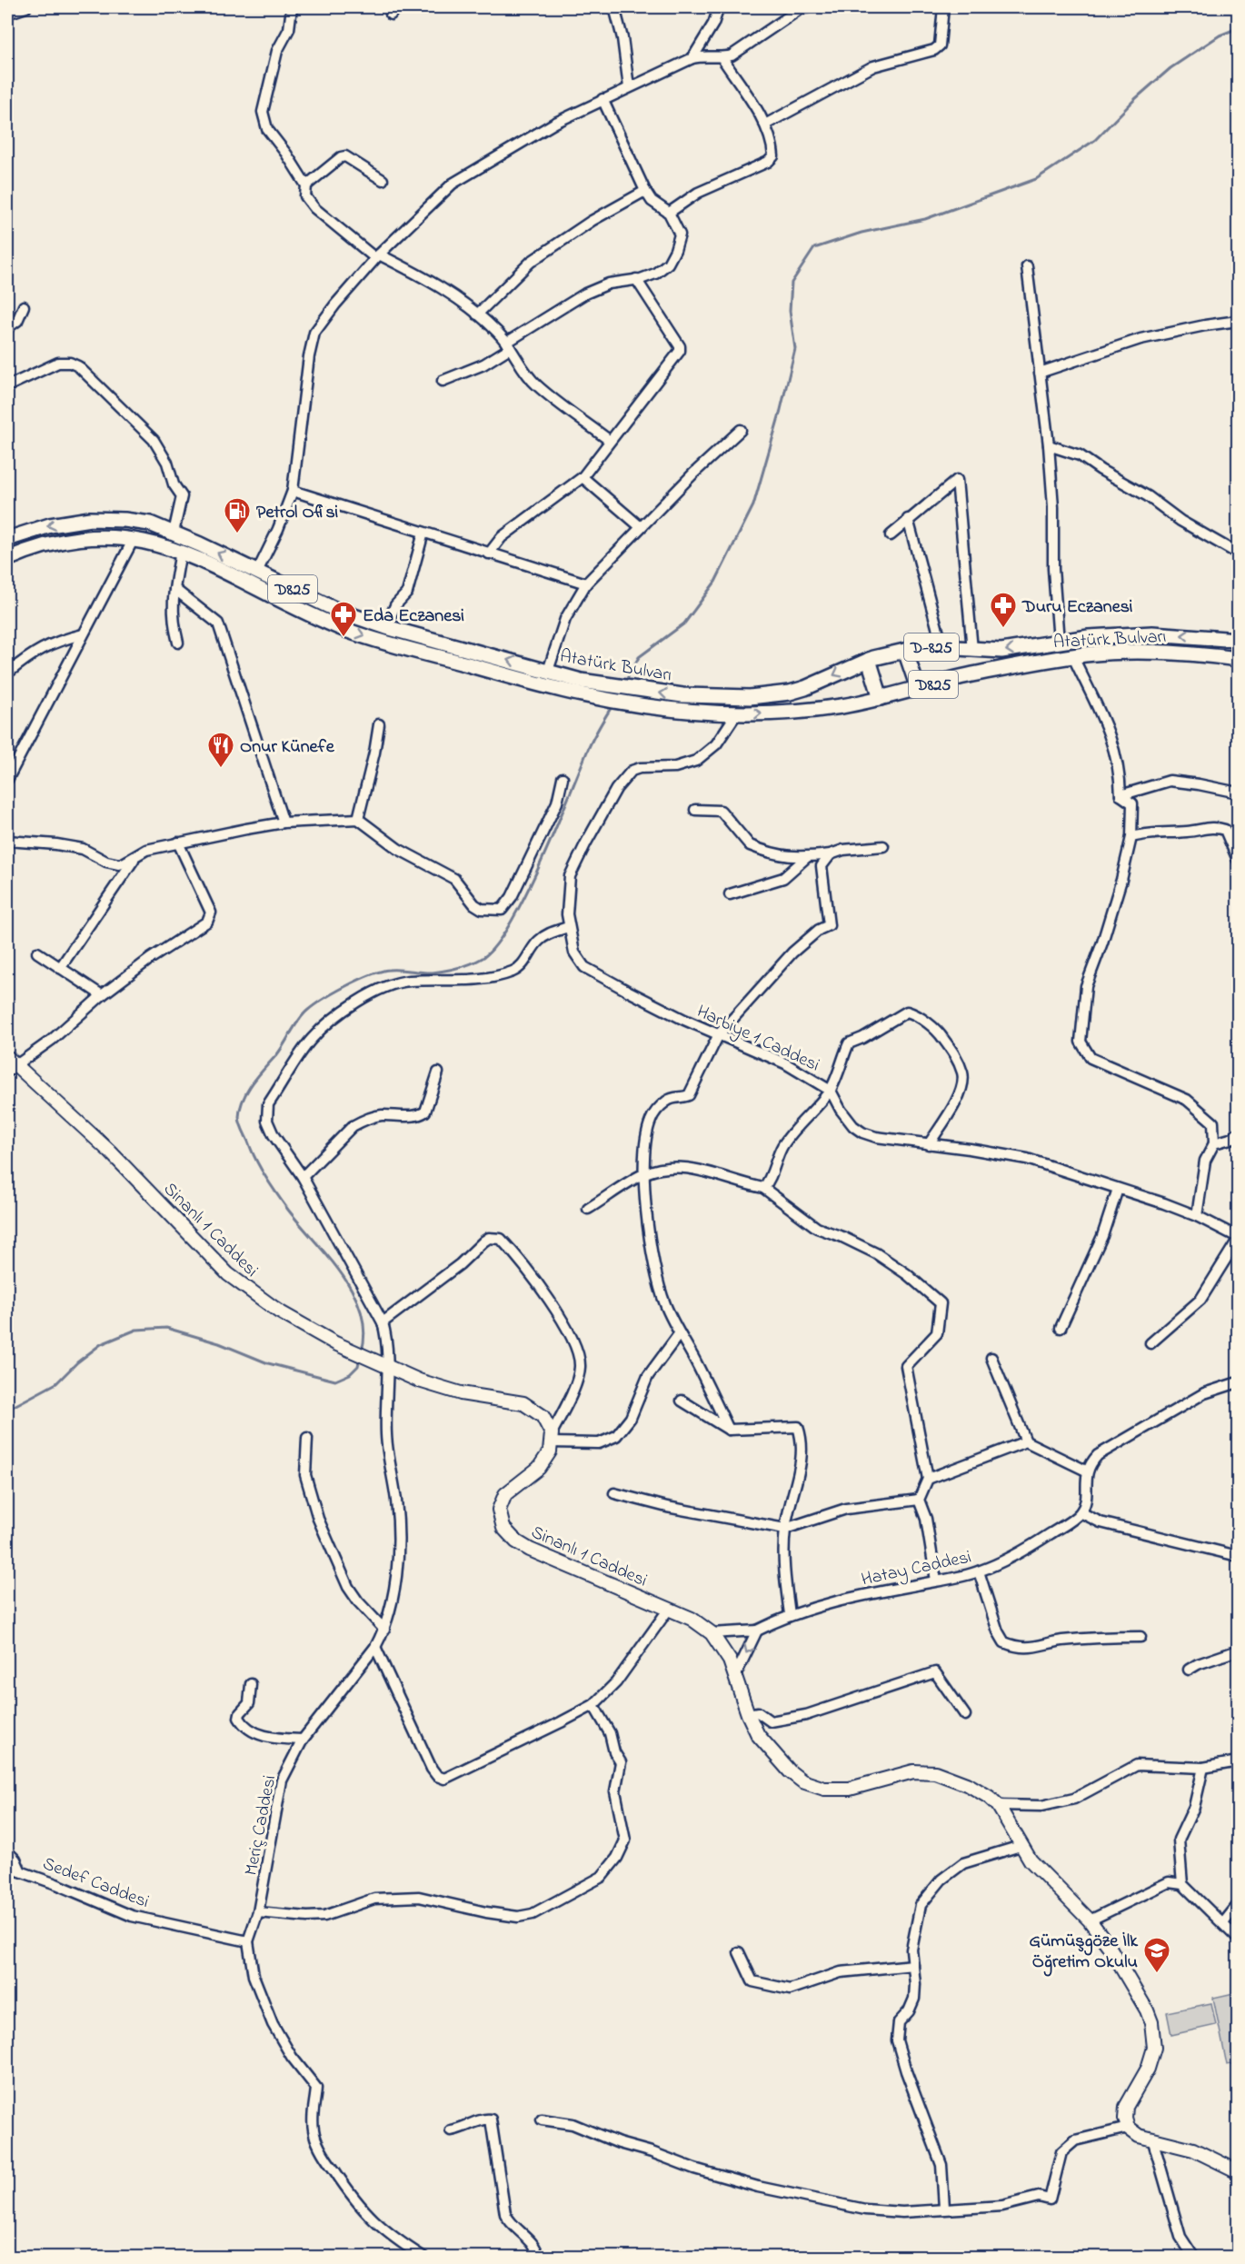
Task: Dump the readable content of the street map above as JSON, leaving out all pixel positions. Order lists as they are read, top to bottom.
{
  "streets": {
    "highway": ["D825", "Atatürk Bulvarı", "D-825"],
    "main road": ["Sinanlı 1 Caddesi"],
    "street": [
      "Harbiye 1 Caddesi",
      "Hatay Caddesi",
      "Meriç Caddesi",
      "Sedef Caddesi"
    ]
  },
  "crossings": [
    ["Atatürk Bulvarı", "Harbiye 1 Caddesi"],
    ["Harbiye 1 Caddesi", "Meriç Caddesi"],
    ["Sinanlı 1 Caddesi", "Hatay Caddesi"],
    ["Sinanlı 1 Caddesi", "Meriç Caddesi"],
    ["Meriç Caddesi", "Sedef Caddesi"]
  ],
  "places": {
    "fuel station": ["Petrol Ofisi"],
    "pharmacy": ["Duru Eczanesi", "Eda Eczanesi"],
    "restaurant": ["Onur Künefe"],
    "school or university": ["Gümüşgöze İlk Öğretim Okulu"]
  }
}
